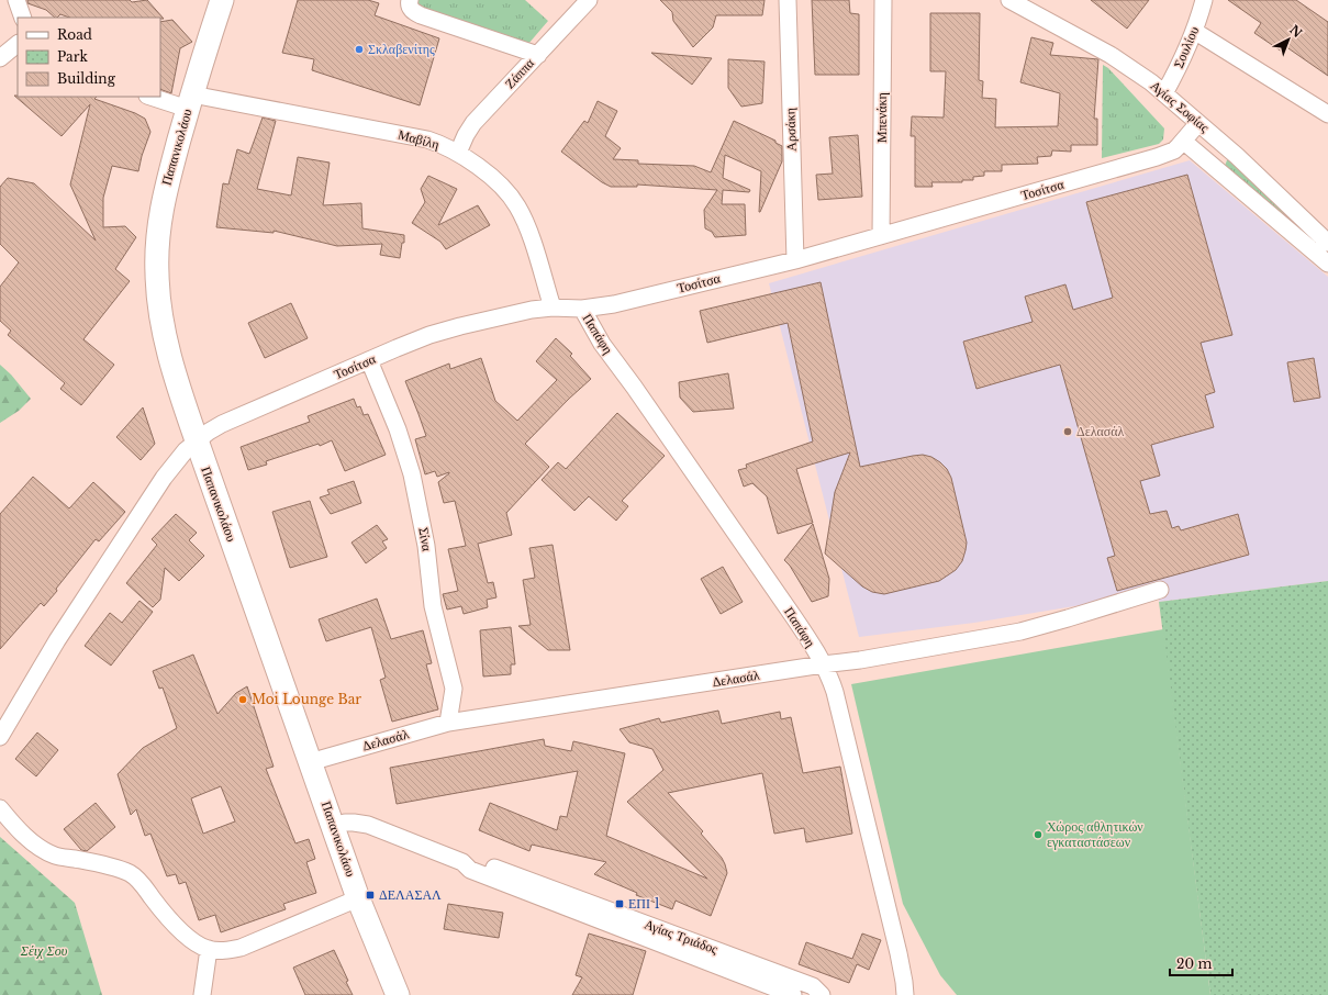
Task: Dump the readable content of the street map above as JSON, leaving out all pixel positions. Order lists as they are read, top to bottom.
{
  "streets": {
    "main road": ["Παπανικολάου"],
    "street": [
      "Σουλίου",
      "Ζάππα",
      "Αγίας Σοφίας",
      "Μπενάκη",
      "Αρσάκη",
      "Μαβίλη",
      "Τοσίτσα",
      "Παπάφη",
      "Σίνα",
      "Δελασάλ",
      "Αγίας Τριάδος"
    ]
  },
  "crossings": [
    ["Σουλίου", "Αγίας Σοφίας"],
    ["Ζάππα", "Μαβίλη"],
    ["Αγίας Σοφίας", "Τοσίτσα"],
    ["Μπενάκη", "Τοσίτσα"],
    ["Αρσάκη", "Τοσίτσα"],
    ["Μαβίλη", "Παπανικολάου"],
    ["Μαβίλη", "Τοσίτσα"],
    ["Παπανικολάου", "Τοσίτσα"],
    ["Παπανικολάου", "Δελασάλ"],
    ["Παπανικολάου", "Αγίας Τριάδος"],
    ["Τοσίτσα", "Παπάφη"],
    ["Τοσίτσα", "Σίνα"],
    ["Παπάφη", "Δελασάλ"],
    ["Σίνα", "Δελασάλ"]
  ],
  "parks": ["Σέιχ Σου"],
  "places": {
    "other": [
      "Σκλαβενίτης",
      "Δελασάλ",
      "Moi Lounge Bar",
      "Χώρος αθλητικών εγκαταστάσεων"
    ],
    "transit": ["ΔΕΛΑΣΑΛ", "ΕΠΙ 1"]
  },
  "legend": ["Road", "Park", "Building"],
  "scale_bar": "20 m",
  "north": "top right"
}
